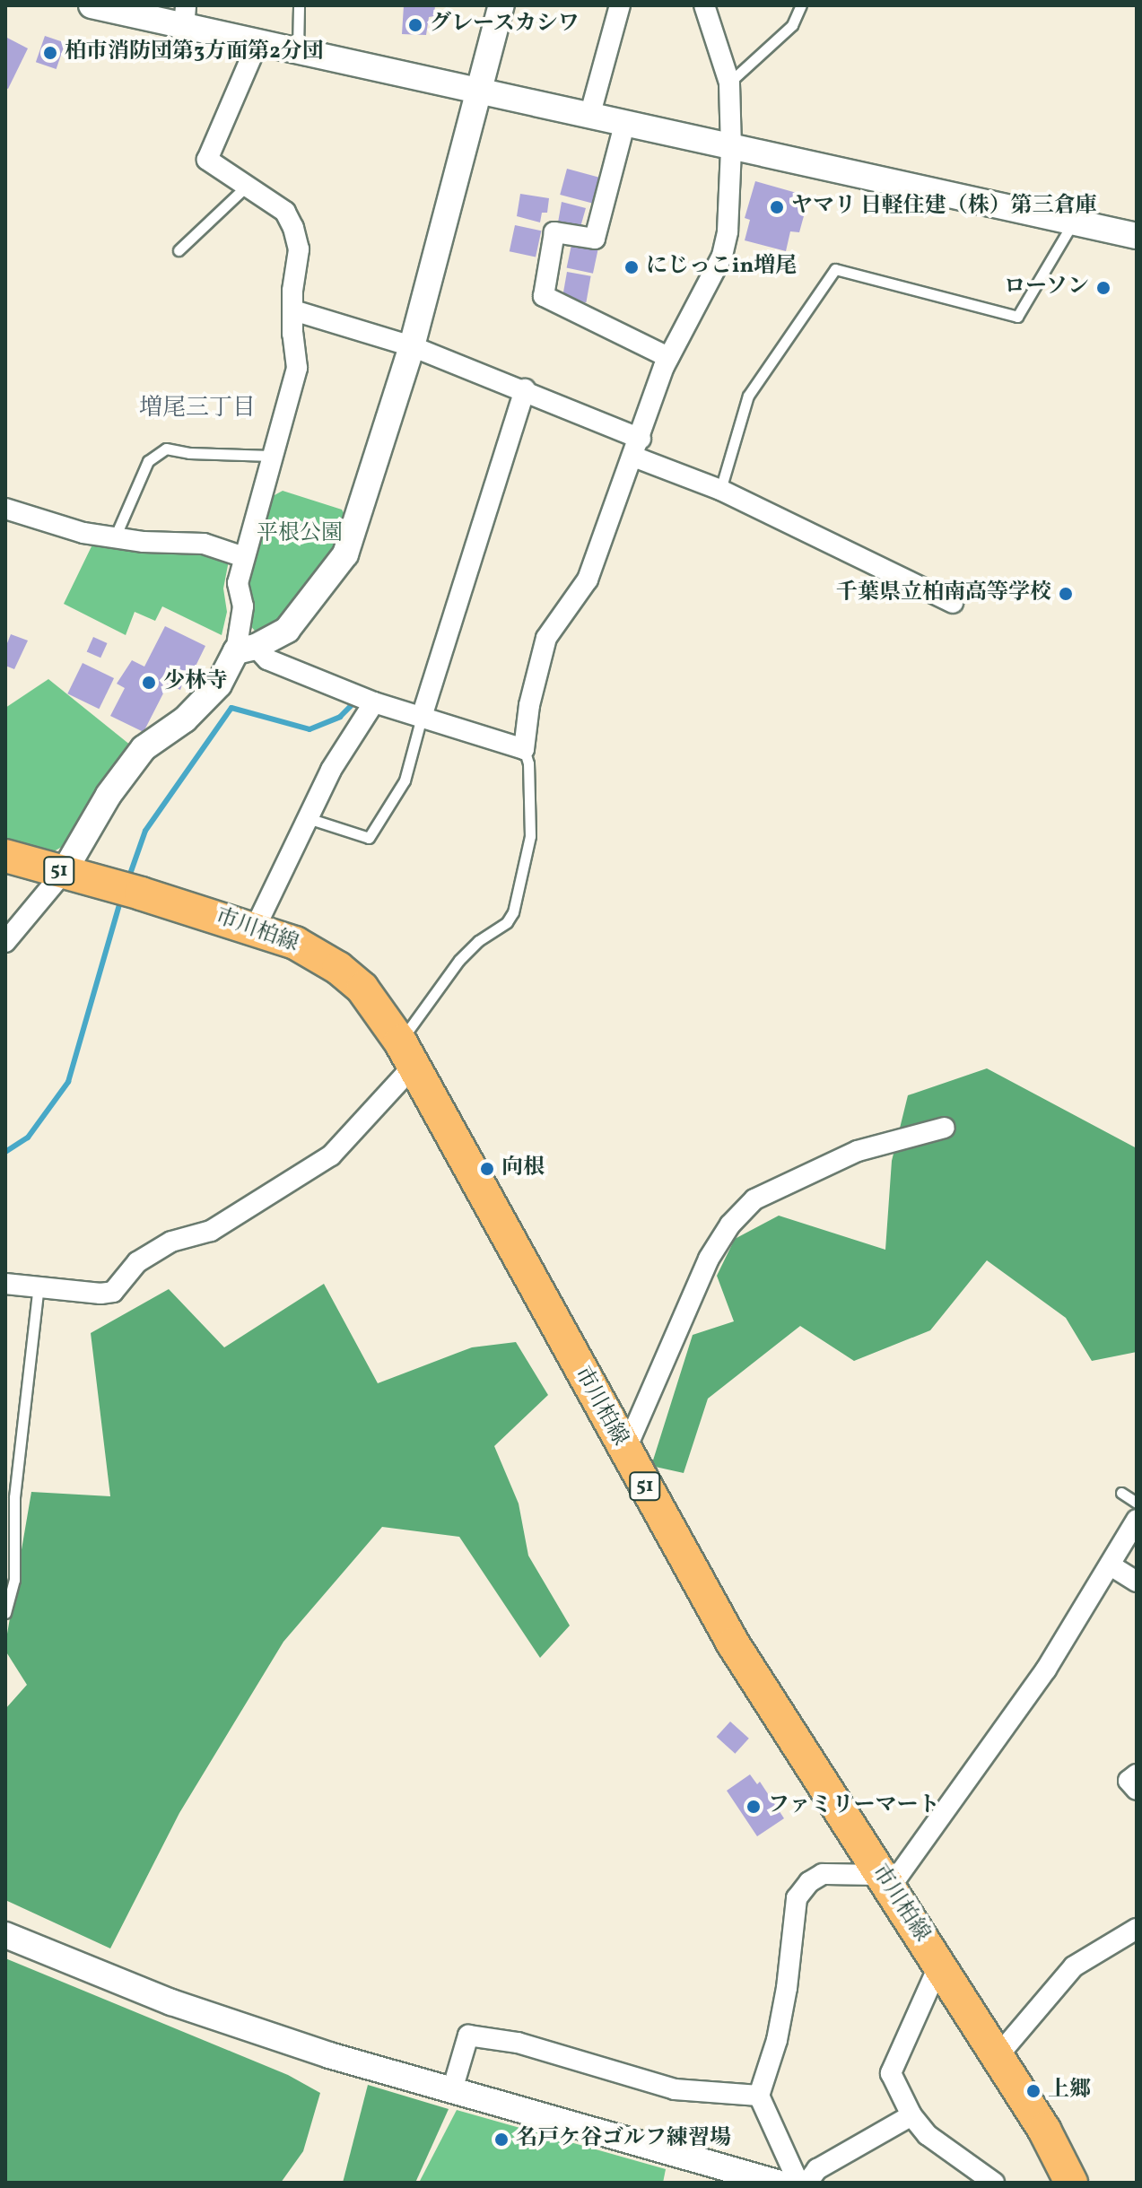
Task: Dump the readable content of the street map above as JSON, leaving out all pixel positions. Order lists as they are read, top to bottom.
{
  "streets": {
    "main road": ["51", "市川柏線"]
  },
  "districts": ["増尾三丁目"],
  "parks": ["平根公園"],
  "places": [
    "グレースカシワ",
    "柏市消防団第3方面第2分団",
    "ヤマリ 日軽住建（株）第三倉庫",
    "にじっこin増尾",
    "ローソン",
    "千葉県立柏南高等学校",
    "少林寺",
    "向根",
    "ファミリーマート",
    "上郷",
    "名戸ケ谷ゴルフ練習場"
  ]
}
